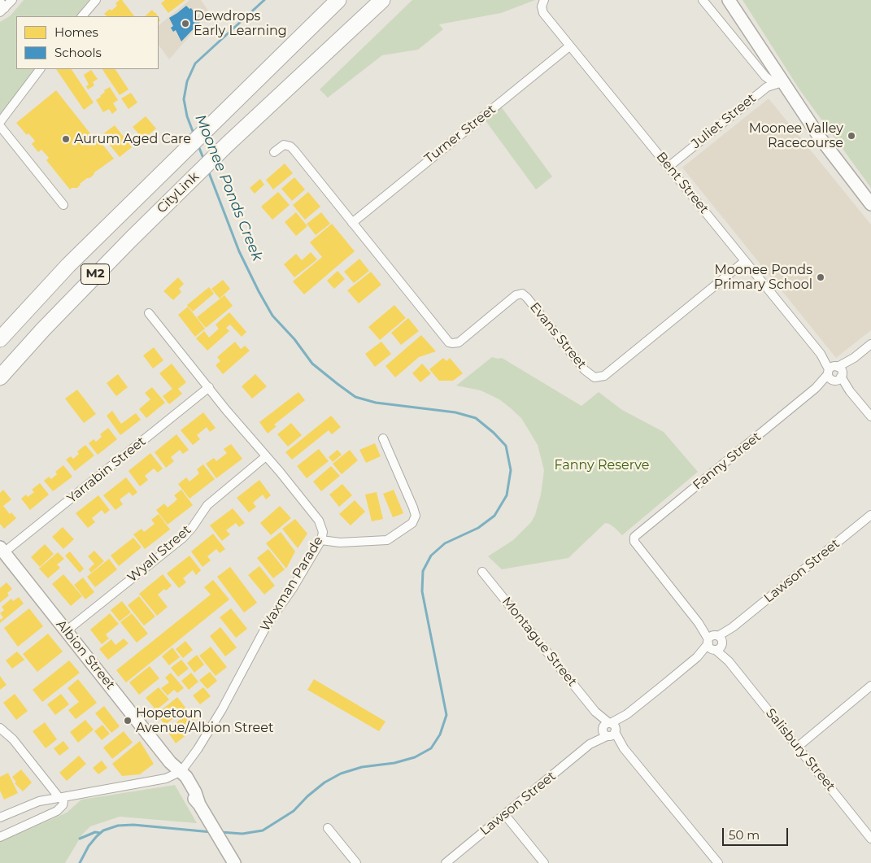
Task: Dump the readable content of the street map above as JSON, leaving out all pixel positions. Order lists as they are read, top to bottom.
{
  "streets": {
    "highway": ["CityLink", "M2"],
    "street": [
      "Juliet Street",
      "Turner Street",
      "Bent Street",
      "Evans Street",
      "Fanny Street",
      "Yarrabin Street",
      "Wyall Street",
      "Lawson Street",
      "Waxman Parade",
      "Montague Street",
      "Albion Street",
      "Salisbury Street"
    ]
  },
  "crossings": [
    ["Juliet Street", "Bent Street"],
    ["Turner Street", "Bent Street"],
    ["Turner Street", "Evans Street"],
    ["Bent Street", "Evans Street"],
    ["Bent Street", "Fanny Street"],
    ["Fanny Street", "Salisbury Street"],
    ["Yarrabin Street", "Waxman Parade"],
    ["Yarrabin Street", "Albion Street"],
    ["Wyall Street", "Waxman Parade"],
    ["Wyall Street", "Albion Street"],
    ["Lawson Street", "Montague Street"],
    ["Lawson Street", "Salisbury Street"],
    ["Waxman Parade", "Albion Street"]
  ],
  "water": ["Moonee Ponds Creek"],
  "parks": ["Fanny Reserve"],
  "places": [
    "Dewdrops Early Learning",
    "Moonee Valley Racecourse",
    "Aurum Aged Care",
    "Moonee Ponds Primary School",
    "Hopetoun Avenue/Albion Street"
  ],
  "legend": ["Homes", "Schools"],
  "scale_bar": "50 m"
}
